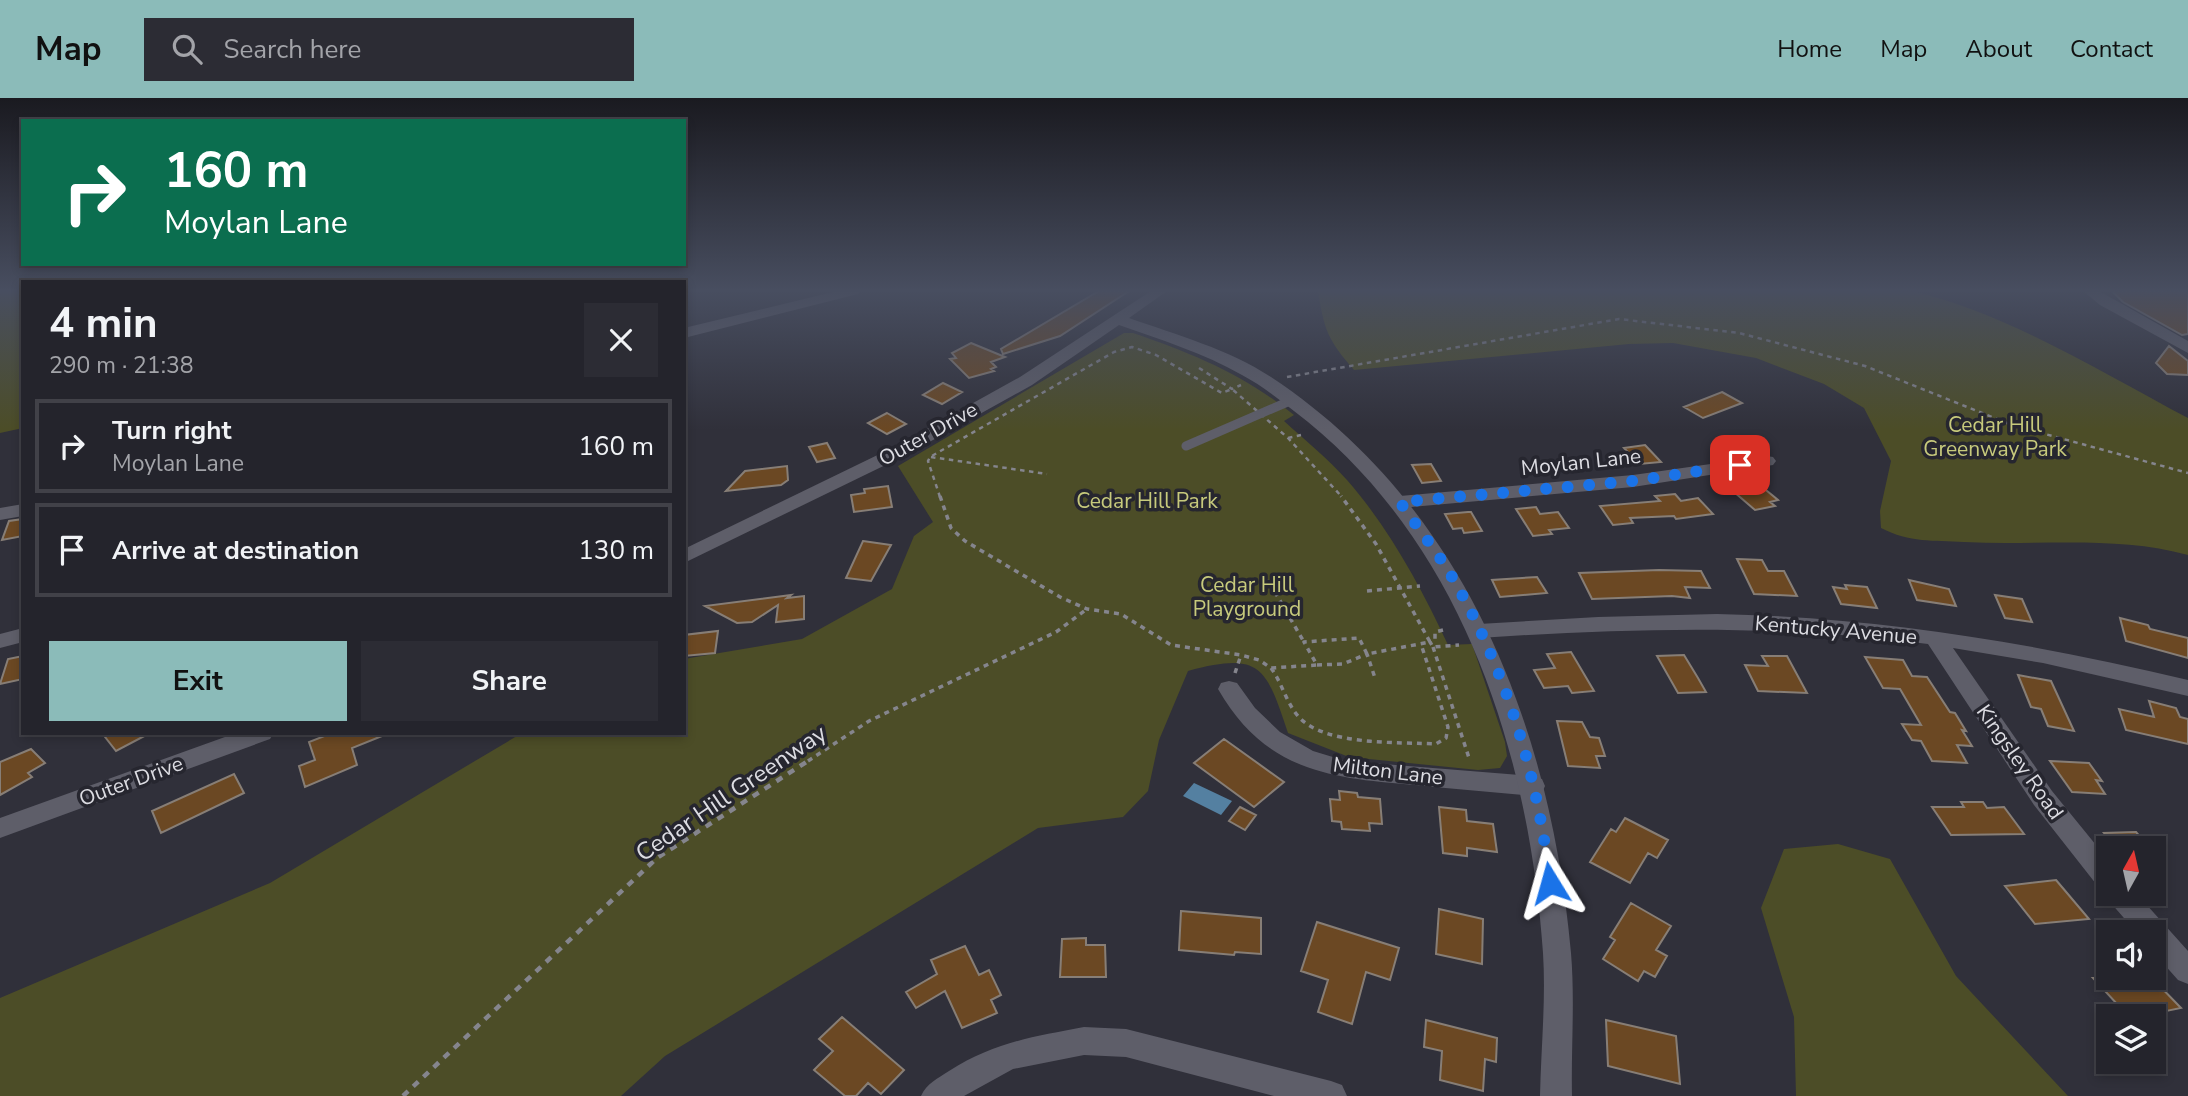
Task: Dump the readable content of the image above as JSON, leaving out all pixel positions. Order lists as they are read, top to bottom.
{
  "streets": {
    "street": [
      "Outer Drive",
      "Moylan Lane",
      "Kentucky Avenue",
      "Kingsley Road",
      "Milton Lane"
    ],
    "path": ["Cedar Hill Greenway"]
  },
  "crossings": [
    ["Kentucky Avenue", "Kingsley Road"]
  ],
  "parks": ["Cedar Hill Greenway Park", "Cedar Hill Park", "Cedar Hill Playground"],
  "north": "top",
  "page": {
    "header": "Map",
    "search": "Search here",
    "nav": [
      "Home",
      "Map",
      "About",
      "Contact"
    ],
    "turn": ["160 m", "Moylan Lane"],
    "heading": ["4 min", "290 m · 21:38"],
    "list": [
      {
        "name": "Turn right",
        "note": "Moylan Lane",
        "value": "160 m"
      },
      {
        "name": "Arrive at destination",
        "value": "130 m"
      }
    ],
    "buttons": ["Exit", "Share"]
  }
}
